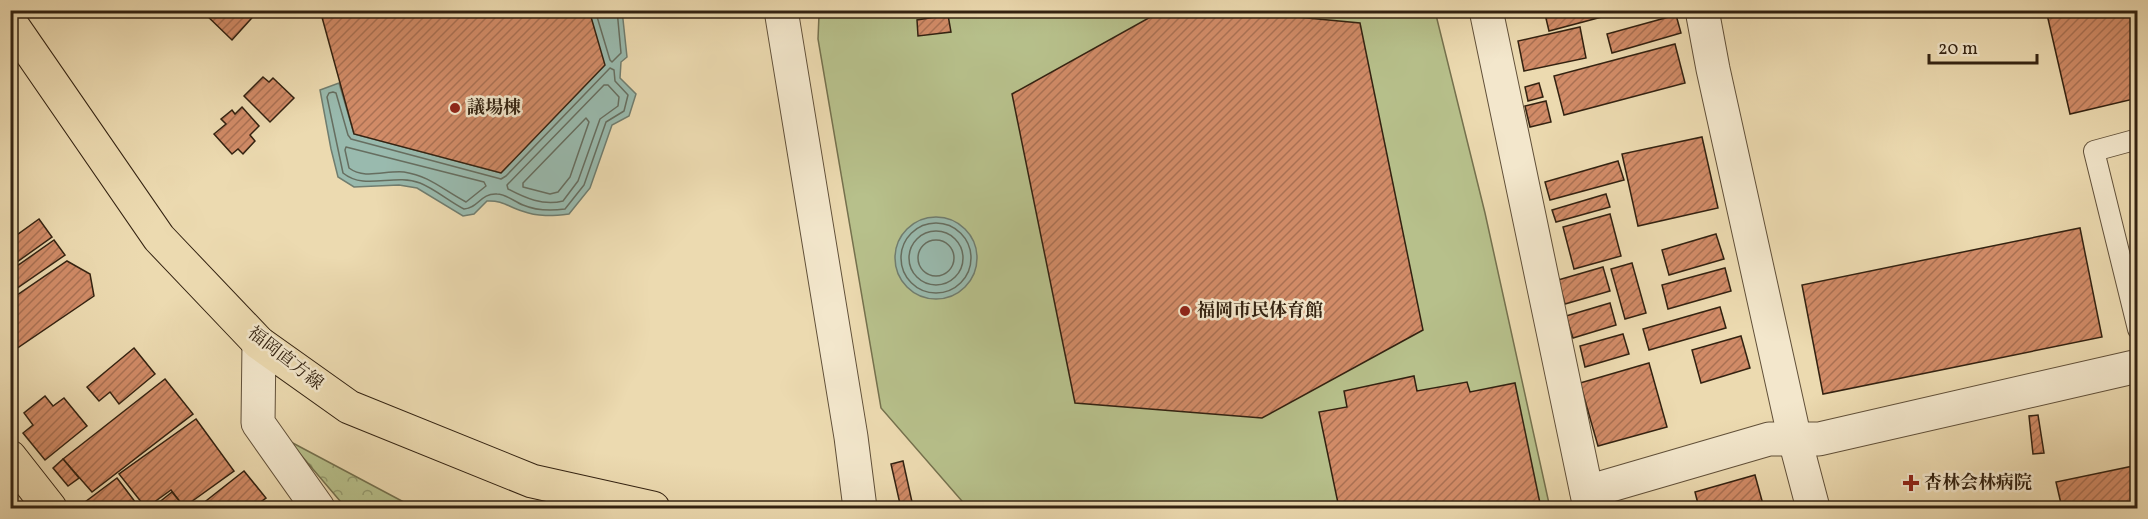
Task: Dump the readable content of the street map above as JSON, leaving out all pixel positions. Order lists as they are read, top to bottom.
{
  "streets": {
    "main road": ["福岡直方線"]
  },
  "places": {
    "other": ["議場棟", "福岡市民体育館"],
    "health": ["杏林会林病院"]
  },
  "scale_bar": "20 m"
}
